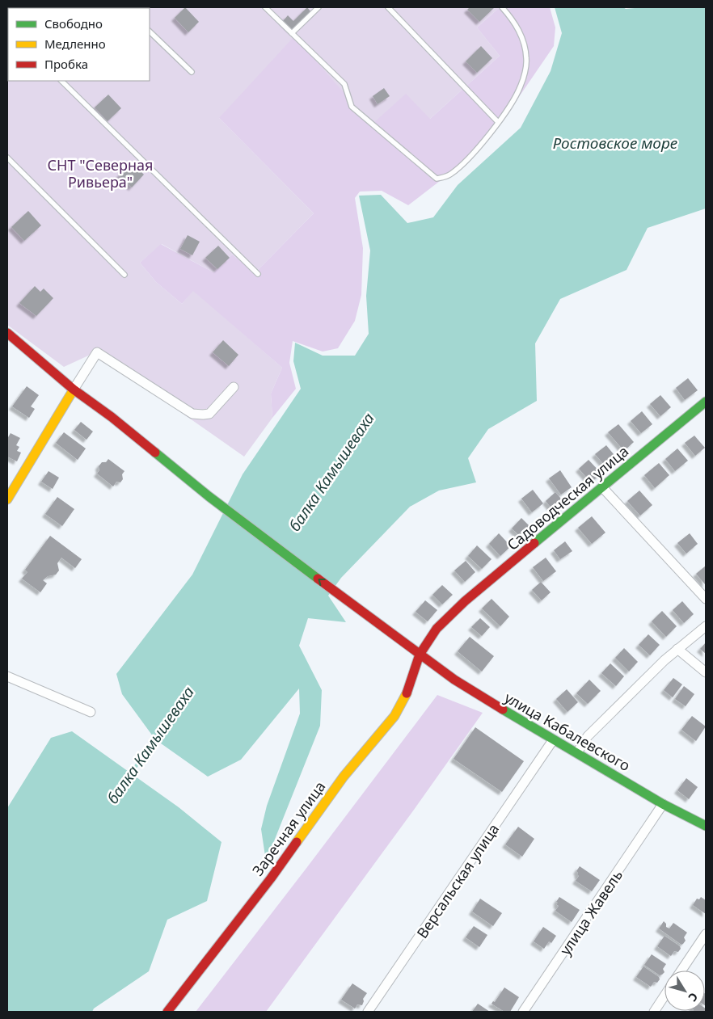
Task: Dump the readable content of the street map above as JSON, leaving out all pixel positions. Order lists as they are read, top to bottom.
{
  "streets": {
    "street": [
      "Садоводческая улица",
      "улица Кабалевского",
      "Заречная улица",
      "Версальская улица",
      "улица Жавель"
    ]
  },
  "crossings": [
    ["Садоводческая улица", "улица Кабалевского"],
    ["Садоводческая улица", "Заречная улица"],
    ["улица Кабалевского", "Заречная улица"],
    ["улица Кабалевского", "Версальская улица"],
    ["улица Кабалевского", "улица Жавель"]
  ],
  "one_way": ["улица Кабалевского"],
  "water": ["Ростовское море", "балка Камышеваха"],
  "parks": ["СНТ \"Северная Ривьера\""],
  "legend": ["Свободно", "Медленно", "Пробка"],
  "north": "bottom right"
}
